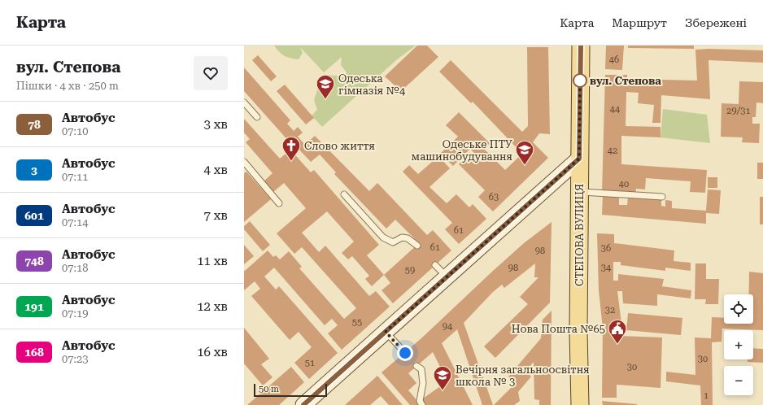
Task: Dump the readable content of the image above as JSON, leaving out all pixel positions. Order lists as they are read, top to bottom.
{
  "streets": {
    "main road": ["СТЕПОВА ВУЛИЦЯ"]
  },
  "places": {
    "other": ["вул. Степова"],
    "school or university": ["Одеська гімназія №4", "Одеське ПТУ машинобудування", "Вечірня загальноосвітня школа № 3"],
    "church": ["Слово життя"],
    "public building": ["Нова Пошта №65"]
  },
  "lines": ["bus line 78"],
  "house_numbers": [
    "46",
    "44",
    "29/31",
    "42",
    "40",
    "63",
    "61",
    "61",
    "36",
    "98",
    "98",
    "34",
    "59",
    "32",
    "55",
    "94",
    "30",
    "51",
    "30",
    "1"
  ],
  "scale_bar": "50 m",
  "page": {
    "header": "Карта",
    "nav": ["Карта", "Маршрут", "Збережені"],
    "heading": ["вул. Степова", "Пішки · 4 хв · 250 m"],
    "list": [
      {
        "mark": "78",
        "name": "Автобус",
        "note": "07:10",
        "value": "3 хв"
      },
      {
        "mark": "3",
        "name": "Автобус",
        "note": "07:11",
        "value": "4 хв"
      },
      {
        "mark": "601",
        "name": "Автобус",
        "note": "07:14",
        "value": "7 хв"
      },
      {
        "mark": "748",
        "name": "Автобус",
        "note": "07:18",
        "value": "11 хв"
      },
      {
        "mark": "191",
        "name": "Автобус",
        "note": "07:19",
        "value": "12 хв"
      },
      {
        "mark": "168",
        "name": "Автобус",
        "note": "07:23",
        "value": "16 хв"
      }
    ],
    "map_buttons": ["+", "−"],
    "scale": "50 m"
  }
}
